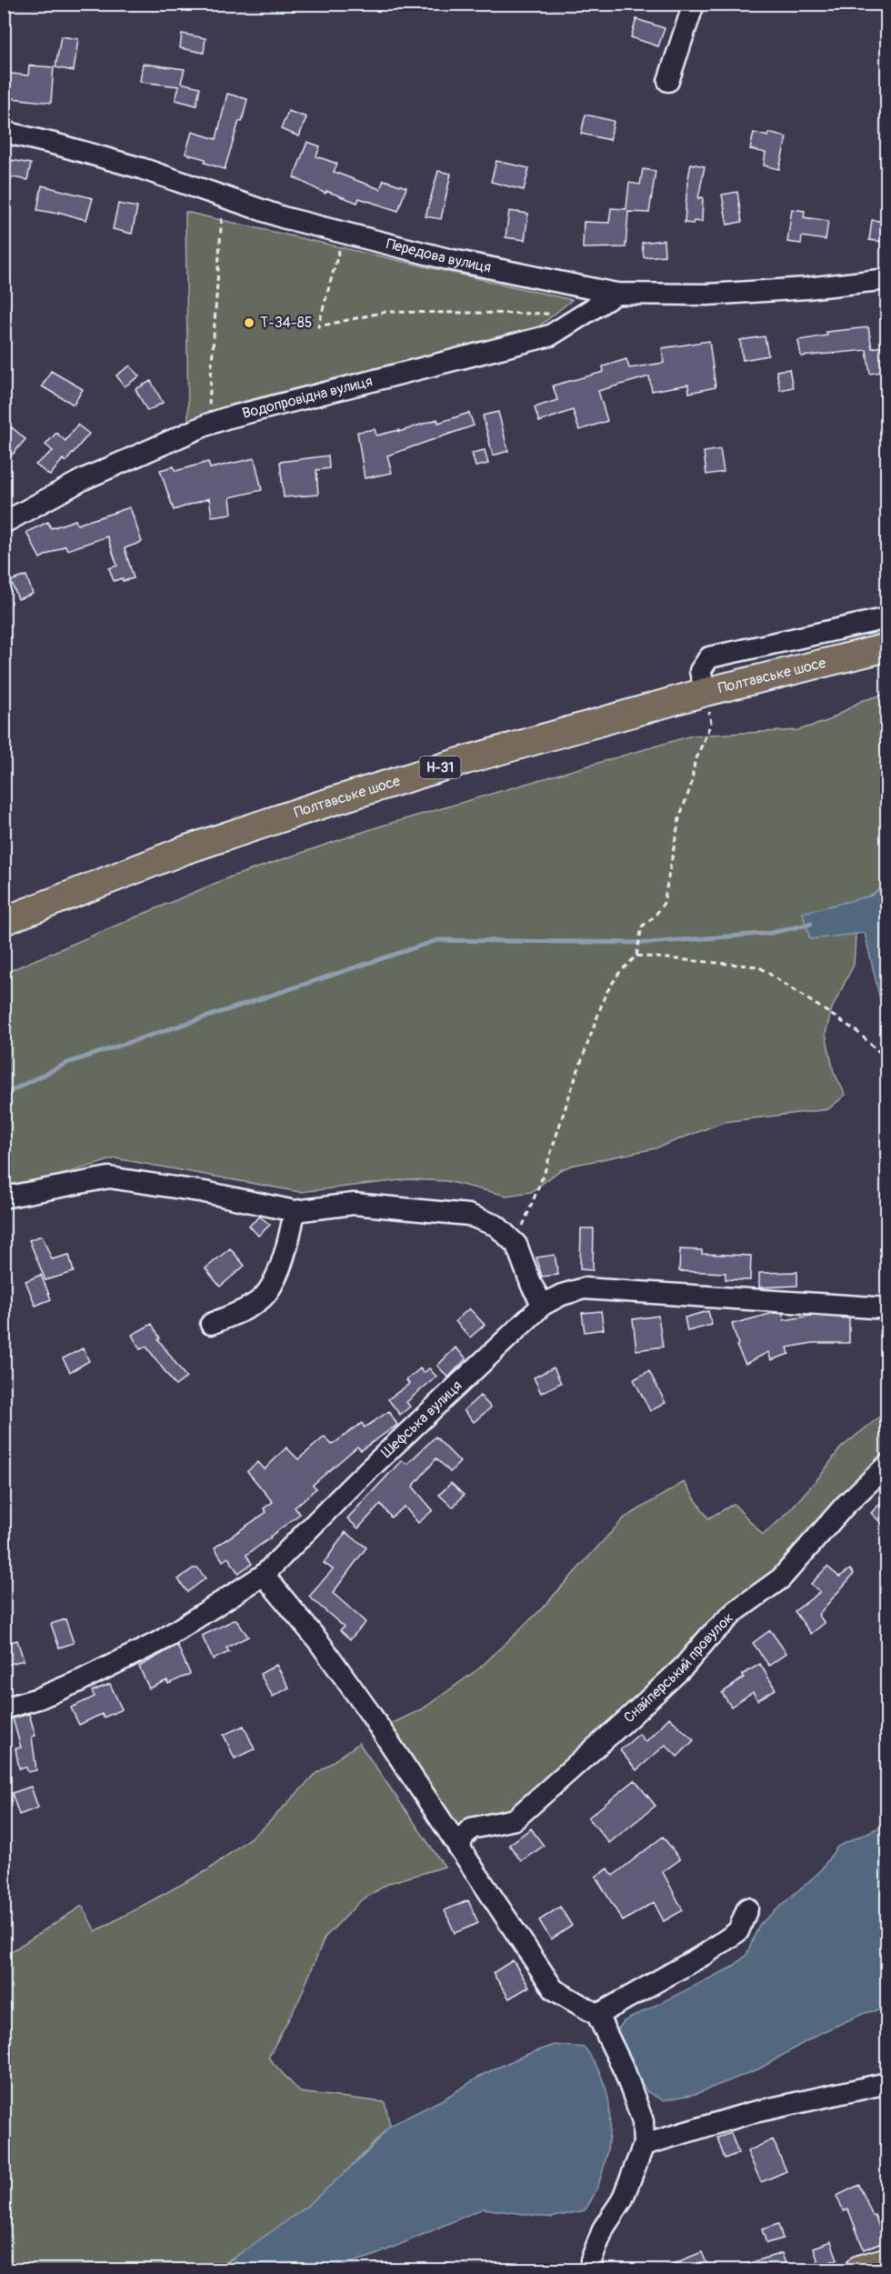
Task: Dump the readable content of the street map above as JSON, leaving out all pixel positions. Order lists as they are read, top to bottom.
{
  "streets": {
    "main road": ["Полтавське шосе", "Н-31"],
    "street": [
      "Передова вулиця",
      "Водопровідна вулиця",
      "Шефська вулиця",
      "Снайперський провулок"
    ]
  },
  "crossings": [
    ["Передова вулиця", "Водопровідна вулиця"]
  ],
  "places": ["Т-34-85"]
}
